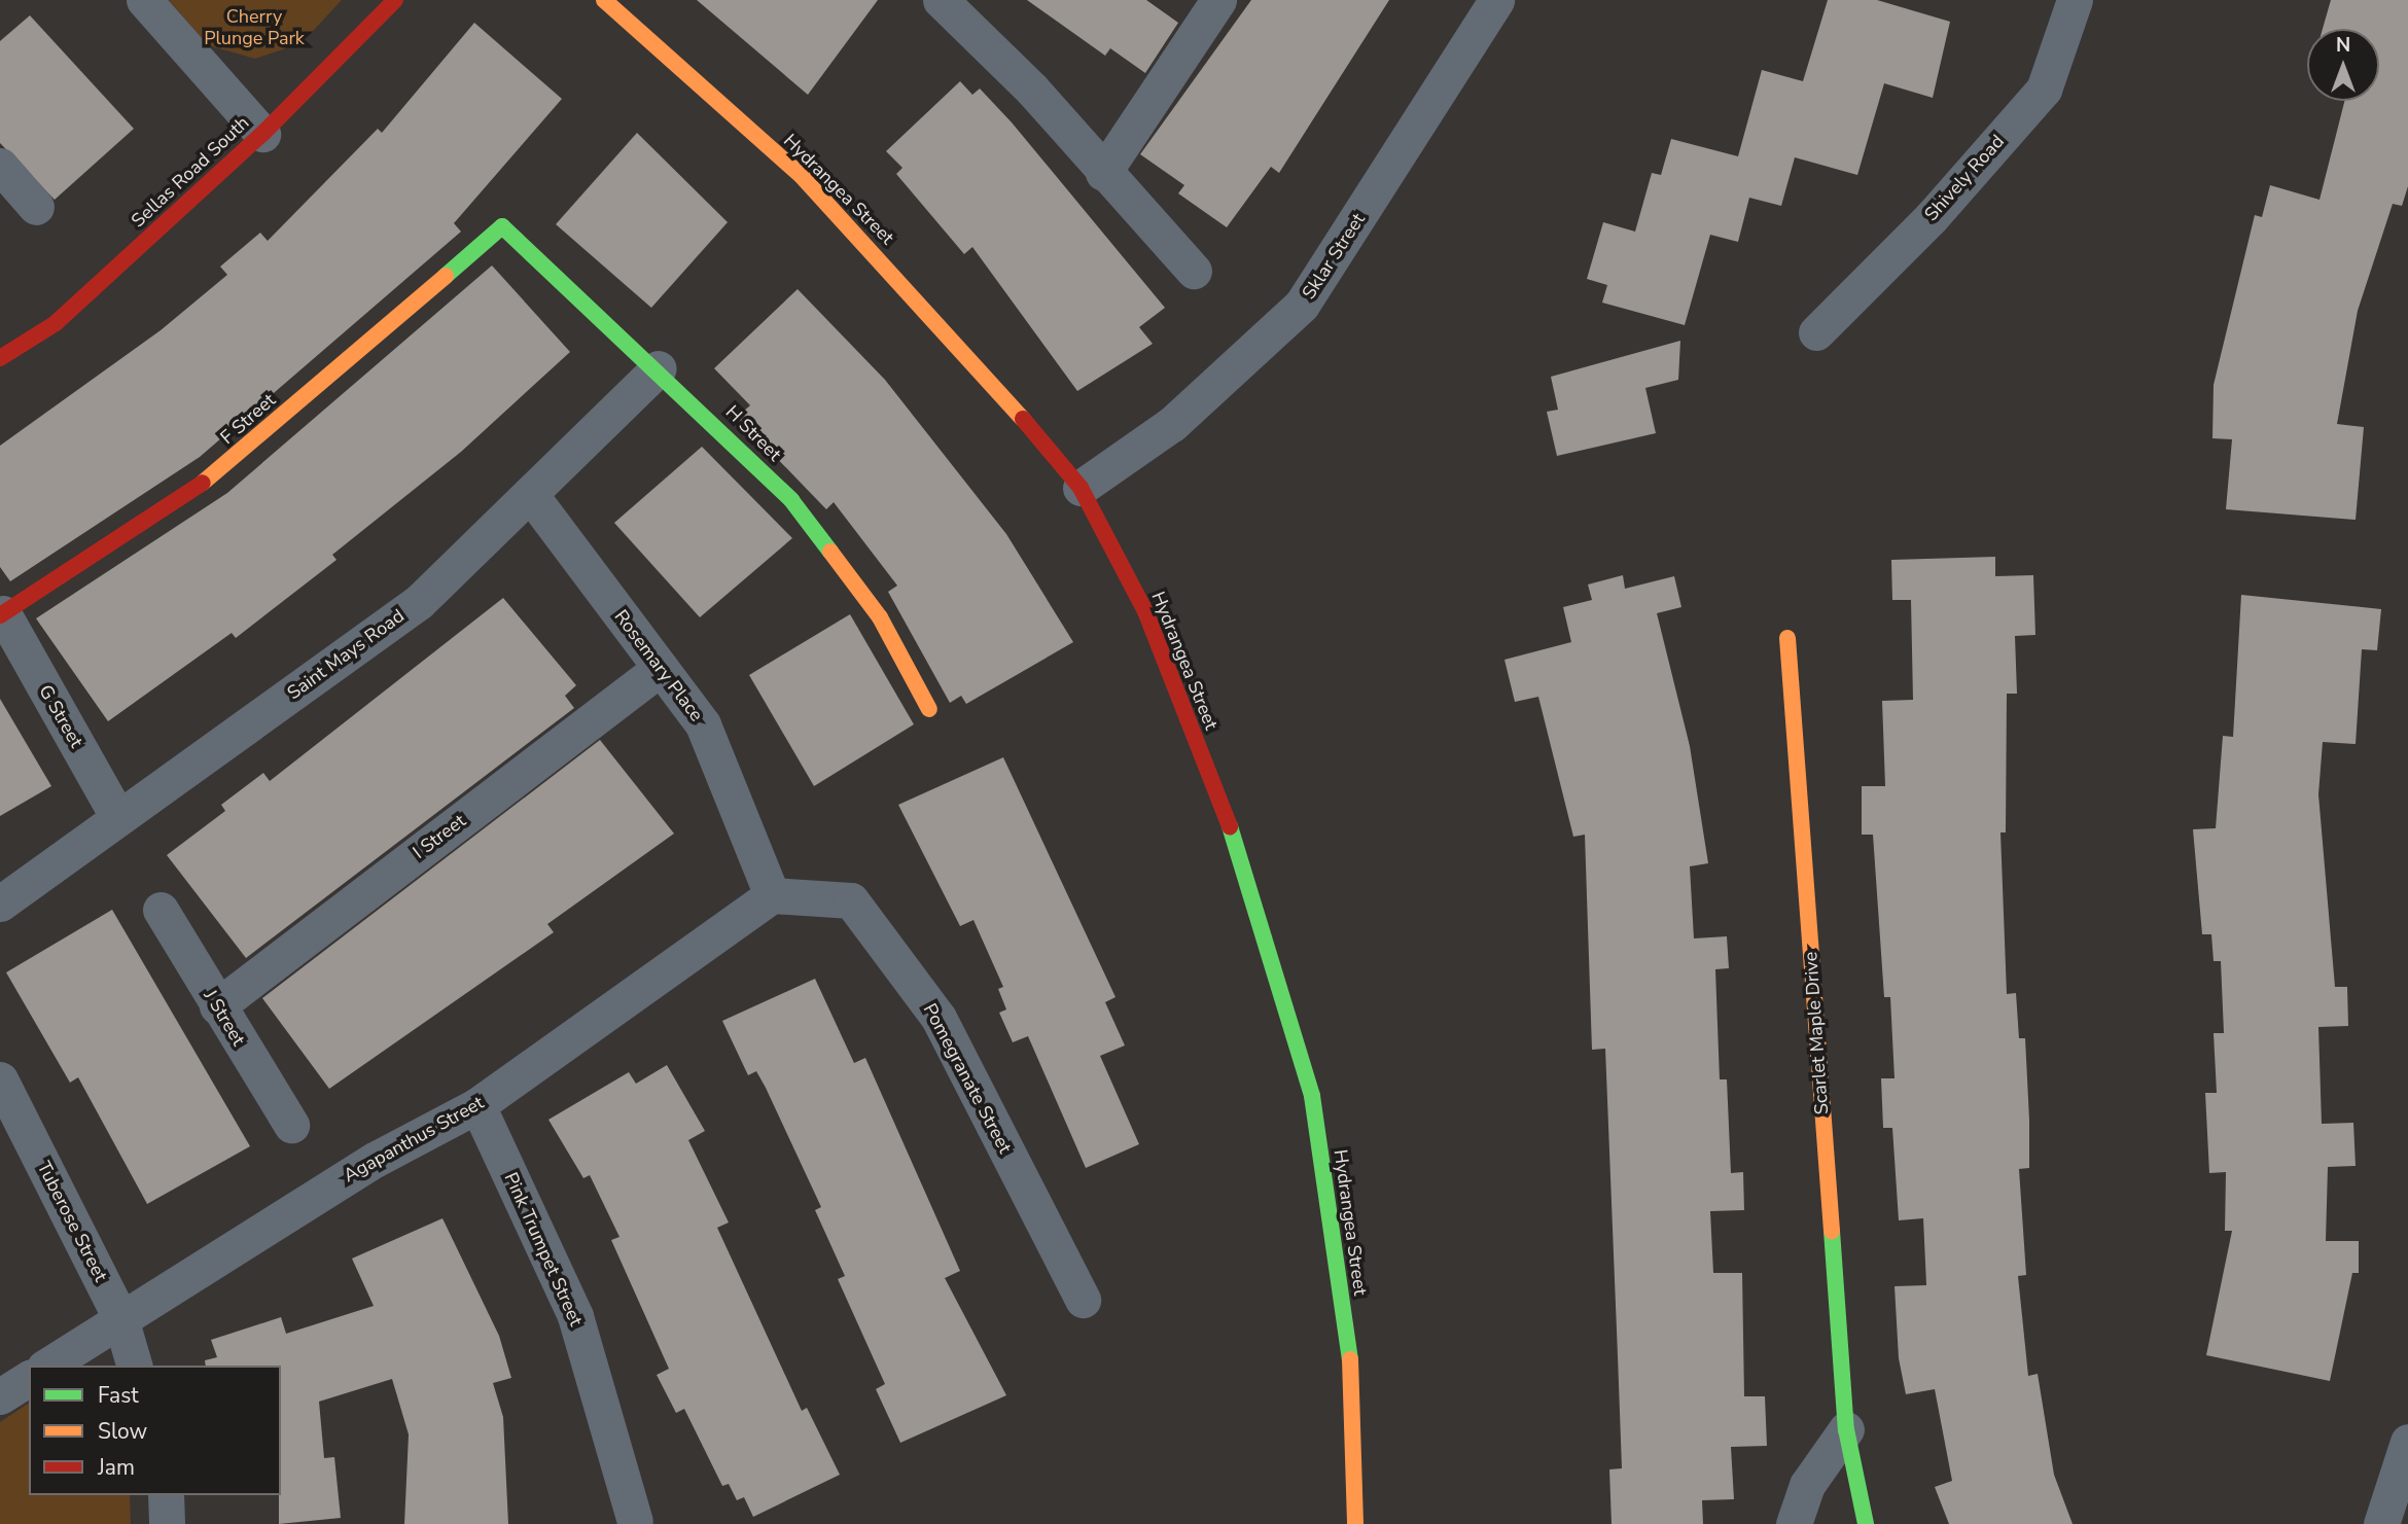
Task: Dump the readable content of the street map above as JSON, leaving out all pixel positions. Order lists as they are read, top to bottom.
{
  "streets": {
    "street": [
      "Sellas Road South",
      "Shively Road",
      "Hydrangea Street",
      "Sklar Street",
      "F Street",
      "H Street",
      "Saint Mays Road",
      "Rosemary Place",
      "G Street",
      "I Street",
      "J Street",
      "Scarlet Maple Drive",
      "Pomegranate Street",
      "Agapanthus Street",
      "Tuberose Street",
      "Pink Trumpet Street"
    ]
  },
  "crossings": [
    ["Hydrangea Street", "Sklar Street"],
    ["F Street", "H Street"],
    ["F Street", "G Street"],
    ["H Street", "Saint Mays Road"],
    ["Saint Mays Road", "Rosemary Place"],
    ["Saint Mays Road", "G Street"],
    ["Rosemary Place", "I Street"],
    ["Rosemary Place", "Pomegranate Street"],
    ["Rosemary Place", "Agapanthus Street"],
    ["I Street", "J Street"],
    ["Pomegranate Street", "Agapanthus Street"],
    ["Agapanthus Street", "Tuberose Street"],
    ["Agapanthus Street", "Pink Trumpet Street"]
  ],
  "parks": ["Cherry Plunge Park"],
  "legend": ["Fast", "Slow", "Jam"],
  "north": "top"
}
